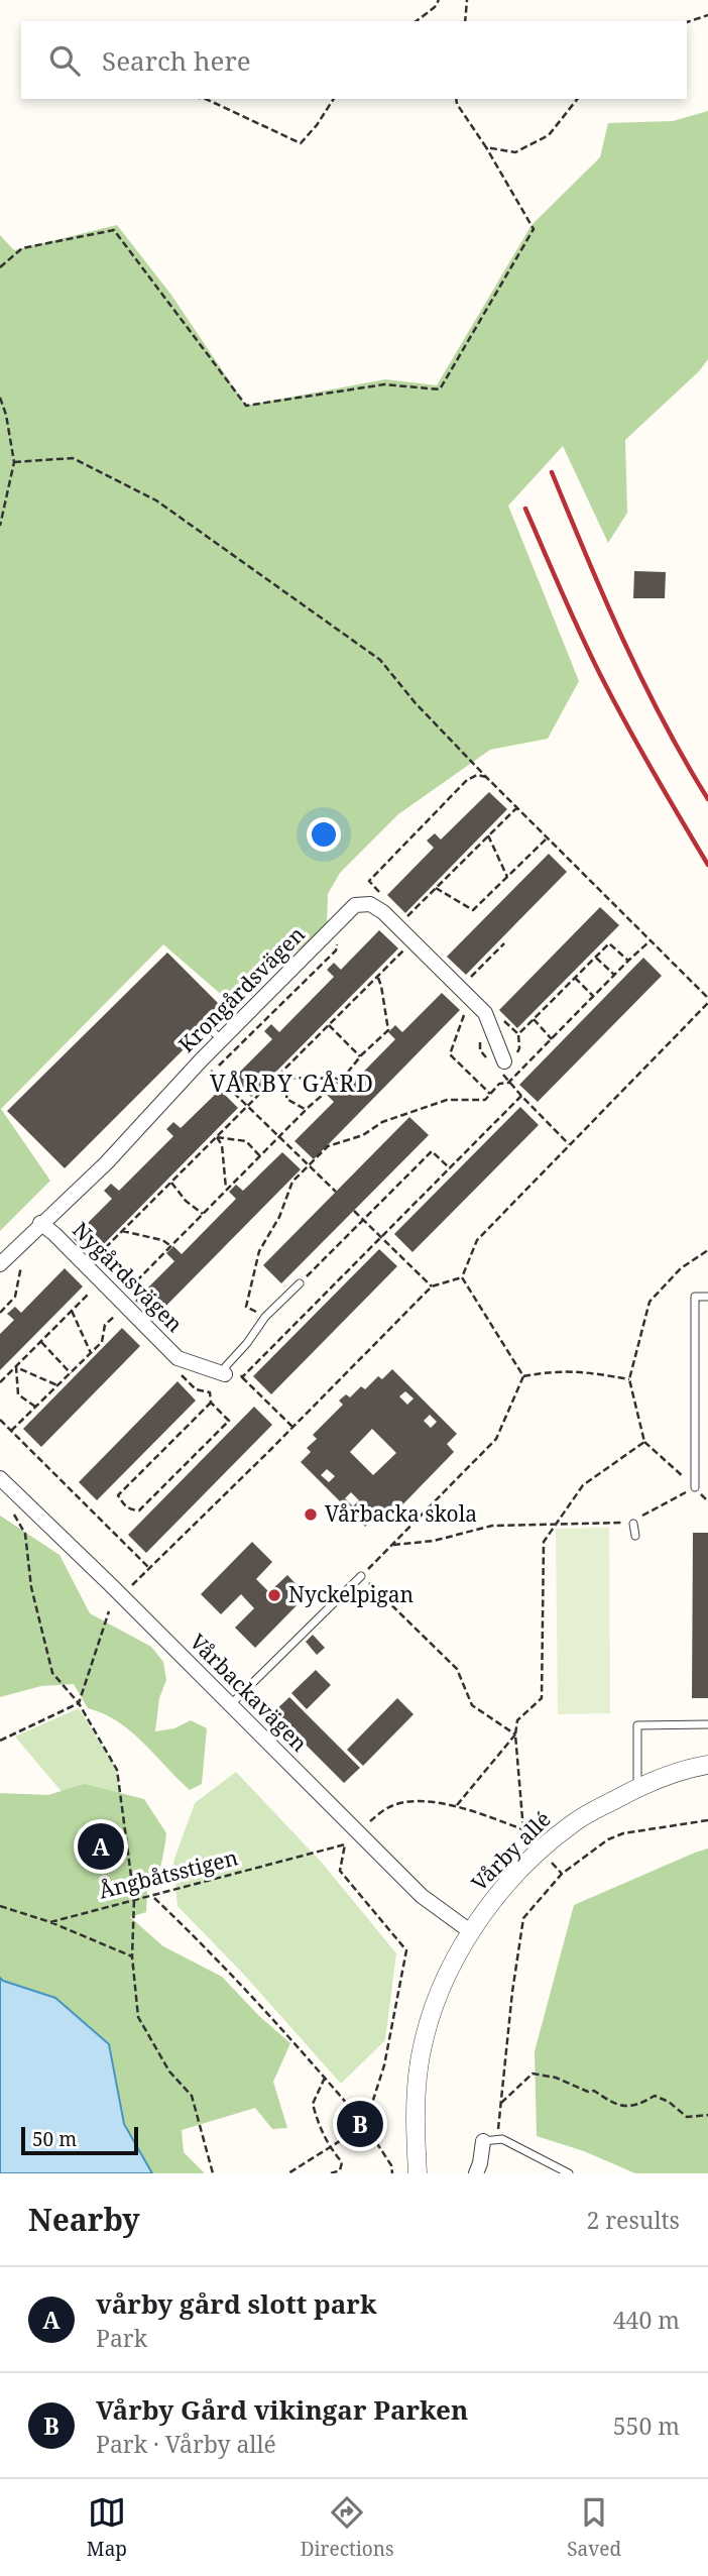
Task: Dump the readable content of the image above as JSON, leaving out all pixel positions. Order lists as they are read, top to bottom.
{
  "streets": {
    "street": [
      "Krongårdsvägen",
      "Nygårdsvägen",
      "Vårbackavägen",
      "Vårby allé"
    ],
    "path": ["Ångbåtsstigen"]
  },
  "crossings": [
    ["Krongårdsvägen", "Nygårdsvägen"],
    ["Vårbackavägen", "Vårby allé"]
  ],
  "districts": ["VÅRBY GÅRD"],
  "places": ["Vårbacka skola", "Nyckelpigan"],
  "scale_bar": "50 m",
  "page": {
    "search": "Search here",
    "pins": ["A", "B"],
    "scale": "50 m",
    "heading": ["Nearby", "2 results"],
    "list": [
      {
        "mark": "A",
        "name": "vårby gård slott park",
        "note": "Park",
        "value": "440 m"
      },
      {
        "mark": "B",
        "name": "Vårby Gård vikingar Parken",
        "note": "Park · Vårby allé",
        "value": "550 m"
      }
    ],
    "nav": ["Map", "Directions", "Saved"]
  }
}
